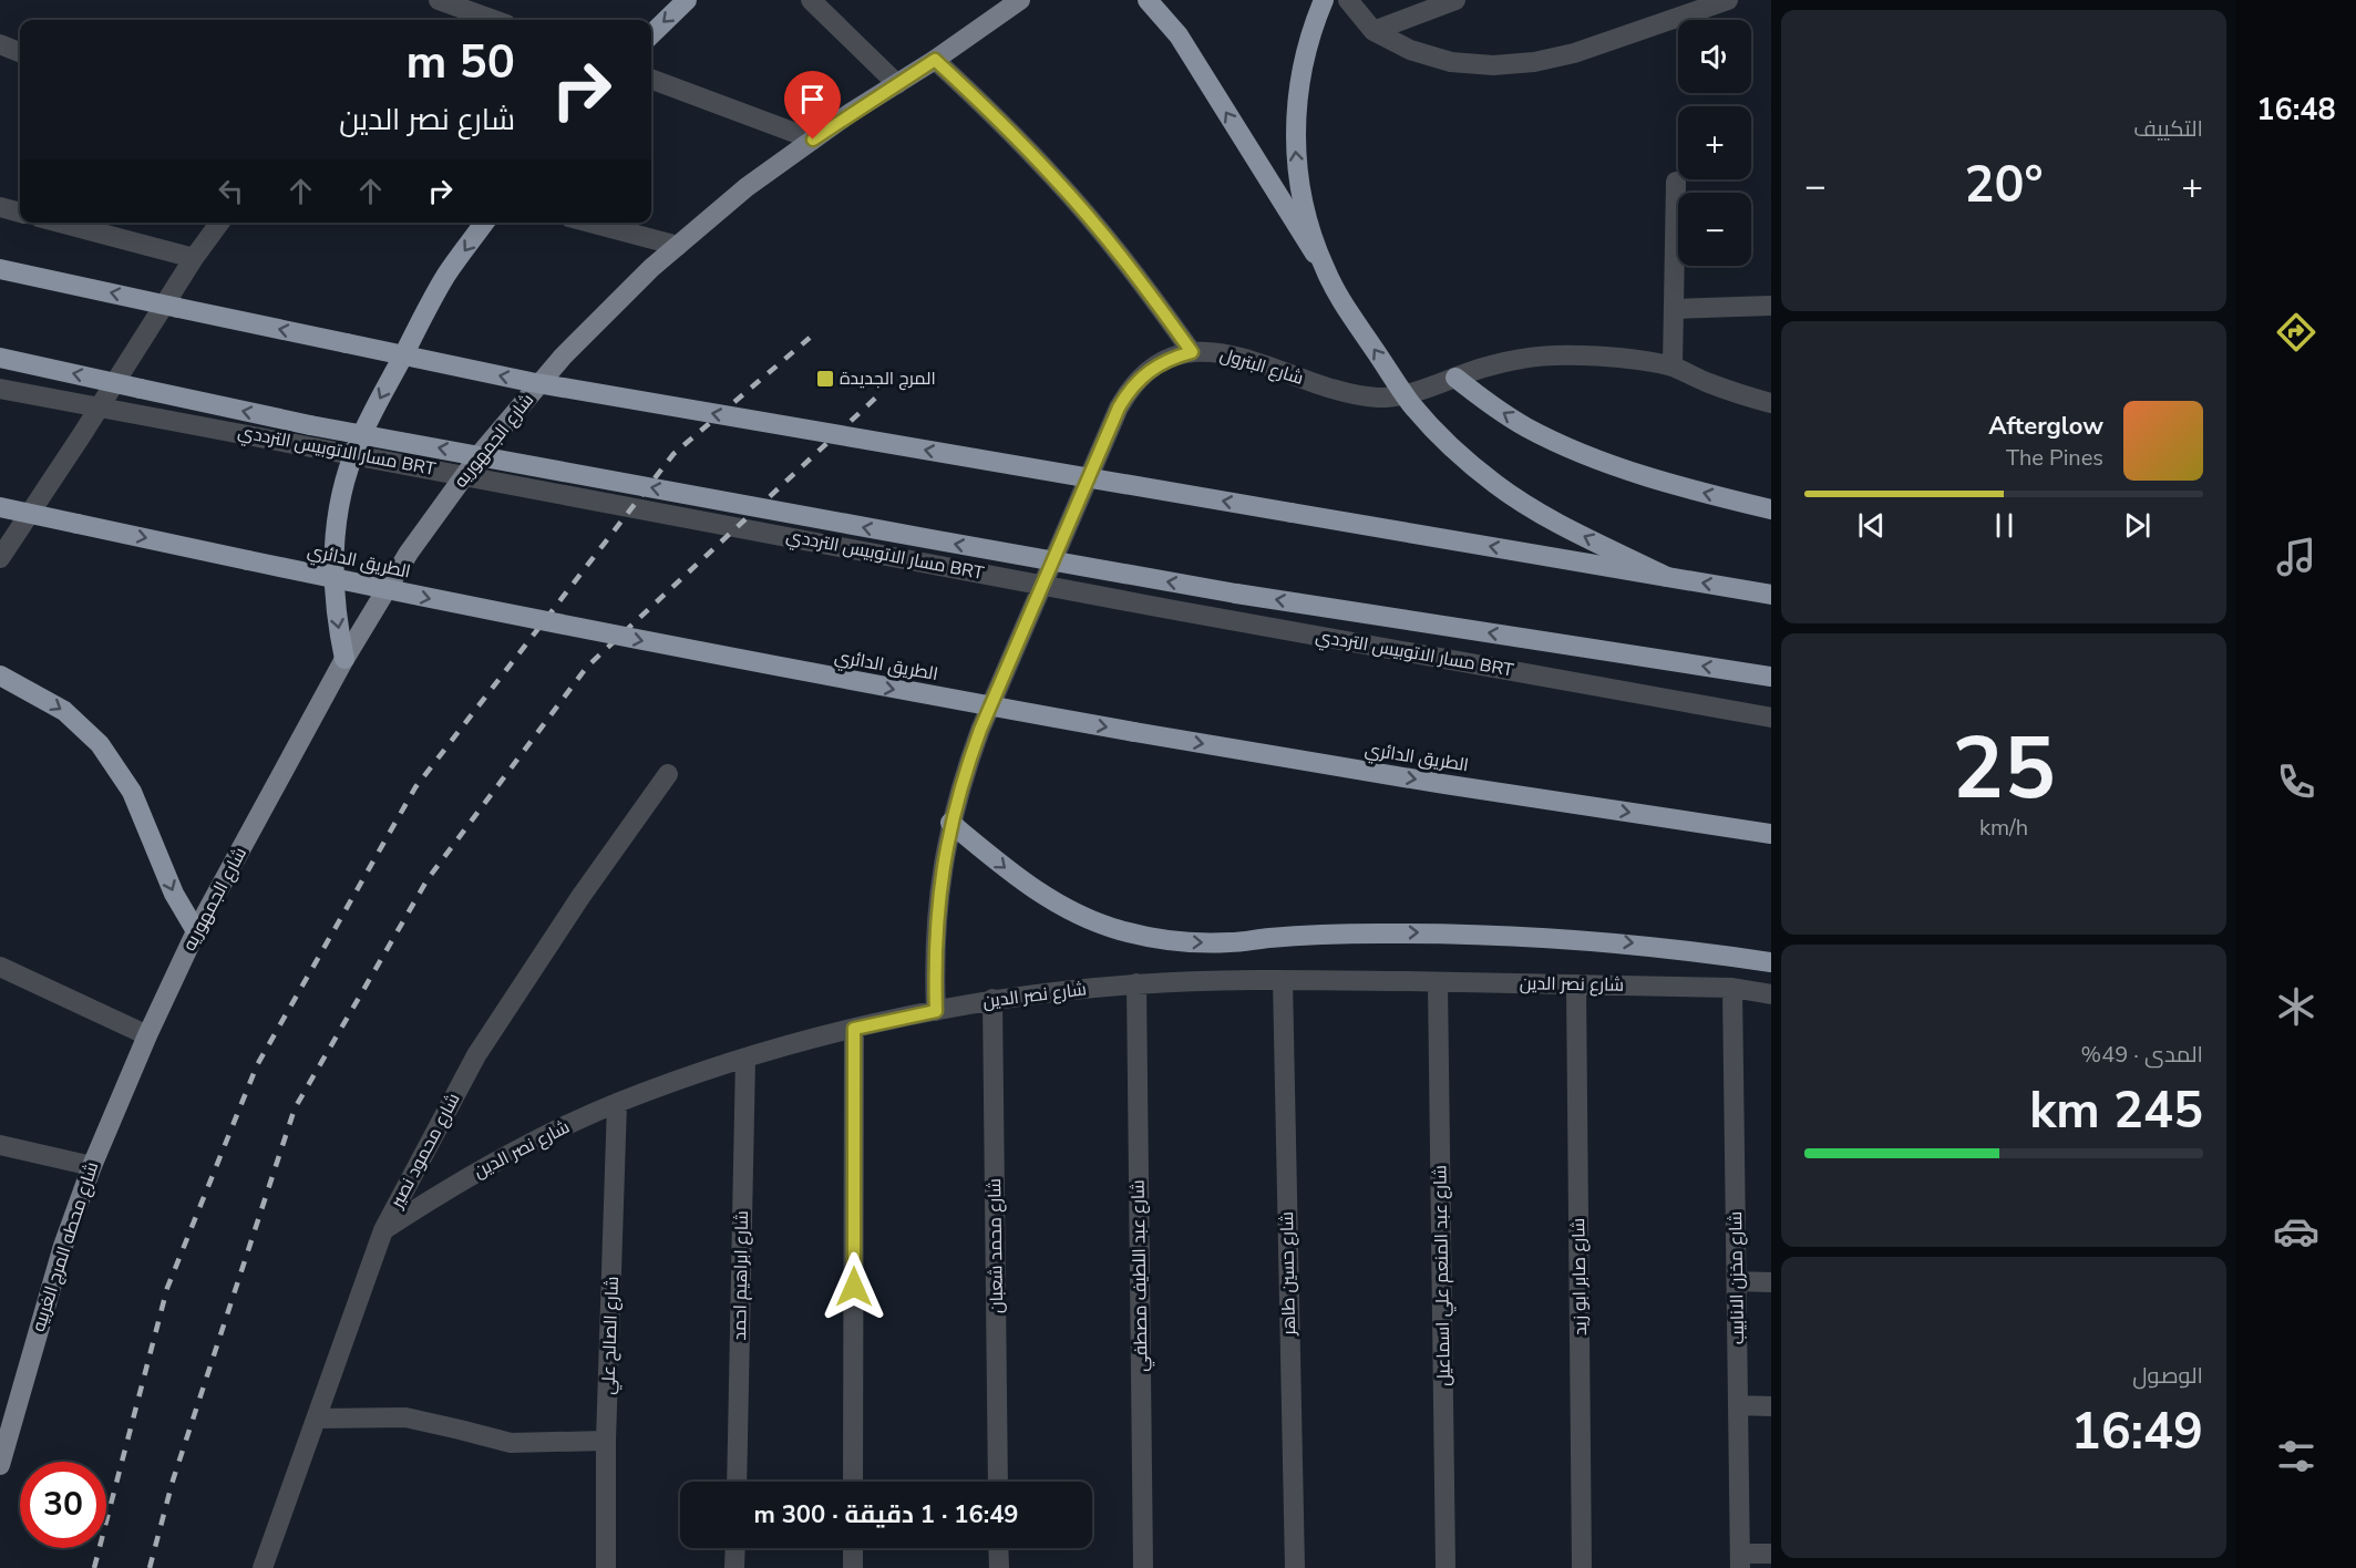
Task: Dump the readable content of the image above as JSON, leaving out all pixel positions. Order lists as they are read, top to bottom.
{
  "streets": {
    "highway": ["الطريق الدائري"],
    "main road": ["شارع الجمهوريه", "شارع محطه المرج الغربيه"],
    "street": [
      "شارع البترول",
      "مسار الاتوبيس الترددي BRT",
      "شارع نصر الدين",
      "شارع محمود نصير",
      "شارع محمد شعبان",
      "شارع حسين طاهر",
      "شارع ابراهيم احمد",
      "شارع عبد اللطيف مصطفي",
      "شارع عبد المنعم علي اسماعيل",
      "شارع صابر ابو زيد",
      "شارع مخزن الانابيب",
      "شارع الصالح علي"
    ]
  },
  "crossings": [
    ["شارع البترول", "شارع نصر الدين"],
    ["شارع الجمهوريه", "شارع محطه المرج الغربيه"],
    ["شارع نصر الدين", "شارع محمود نصير"],
    ["شارع نصر الدين", "شارع محمد شعبان"],
    ["شارع نصر الدين", "شارع حسين طاهر"],
    ["شارع نصر الدين", "شارع ابراهيم احمد"],
    ["شارع نصر الدين", "شارع عبد اللطيف مصطفي"],
    ["شارع نصر الدين", "شارع عبد المنعم علي اسماعيل"],
    ["شارع نصر الدين", "شارع صابر ابو زيد"],
    ["شارع نصر الدين", "شارع مخزن الانابيب"],
    ["شارع نصر الدين", "شارع الصالح علي"]
  ],
  "places": {
    "transit": ["المرج الجديدة"]
  },
  "page": {
    "tabs": "16:48",
    "tile": [
      "التكييف",
      ["25", "km/h"],
      ["المدى · 49%", "245 km"],
      ["الوصول", "16:49"]
    ],
    "map_buttons": ["+", "−"],
    "turn": ["50 m", "شارع نصر الدين"],
    "heat": ["−", "20°", "+"],
    "song": ["Afterglow", "The Pines"],
    "limit": "30",
    "trip": "16:49 · 1 دقيقة · 300 m"
  }
}
